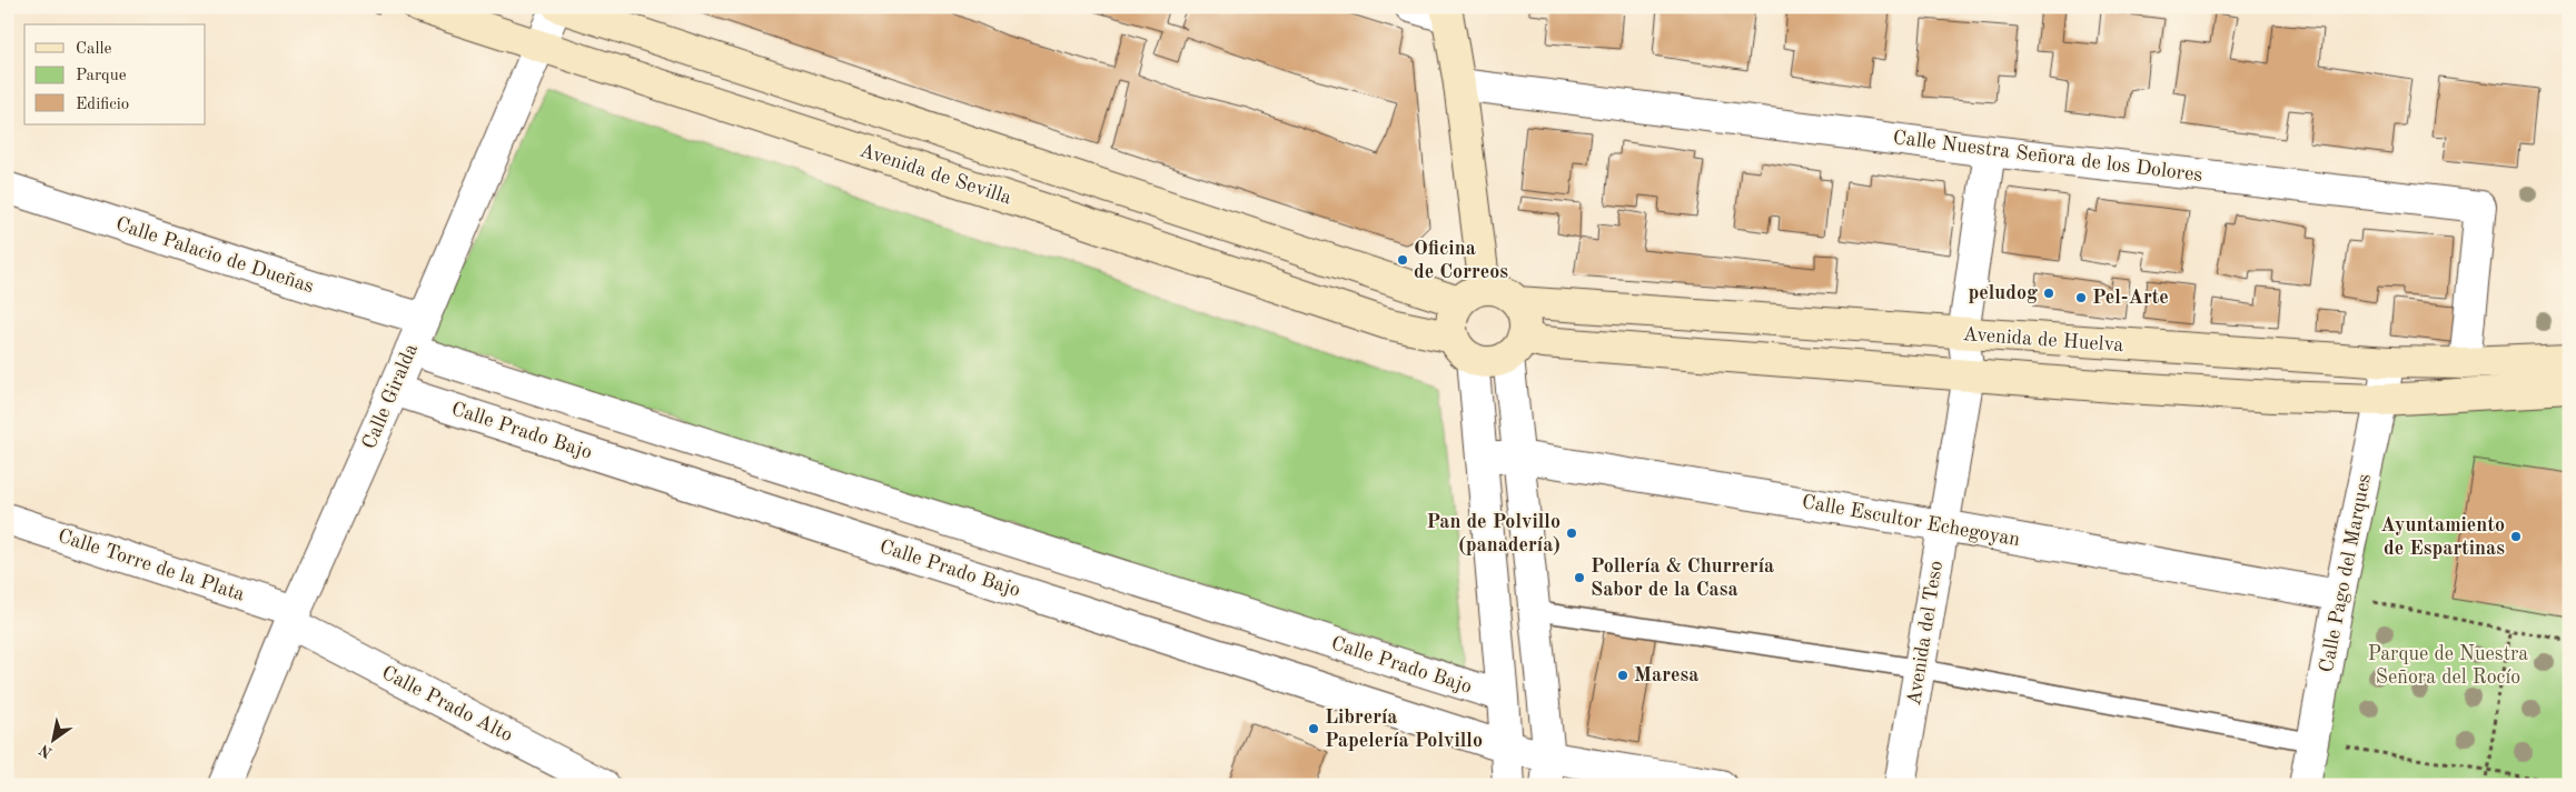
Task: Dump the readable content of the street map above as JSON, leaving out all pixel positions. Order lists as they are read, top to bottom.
{
  "streets": {
    "street": [
      "Calle Nuestra Señora de los Dolores",
      "Avenida de Sevilla",
      "Calle Palacio de Dueñas",
      "Avenida de Huelva",
      "Calle Giralda",
      "Calle Prado Bajo",
      "Calle Escultor Echegoyan",
      "Calle Torre de la Plata",
      "Calle Pago del Marques",
      "Avenida del Teso",
      "Calle Prado Alto"
    ]
  },
  "crossings": [
    ["Calle Nuestra Señora de los Dolores", "Avenida de Huelva"],
    ["Calle Nuestra Señora de los Dolores", "Avenida del Teso"],
    ["Avenida de Sevilla", "Avenida de Huelva"],
    ["Avenida de Sevilla", "Calle Giralda"],
    ["Calle Palacio de Dueñas", "Calle Giralda"],
    ["Avenida de Huelva", "Calle Pago del Marques"],
    ["Avenida de Huelva", "Avenida del Teso"],
    ["Calle Giralda", "Calle Prado Bajo"],
    ["Calle Giralda", "Calle Torre de la Plata"],
    ["Calle Giralda", "Calle Prado Alto"],
    ["Calle Escultor Echegoyan", "Calle Pago del Marques"],
    ["Calle Escultor Echegoyan", "Avenida del Teso"],
    ["Calle Torre de la Plata", "Calle Prado Alto"]
  ],
  "parks": ["Parque de Nuestra Señora del Rocío"],
  "places": [
    "Oficina de Correos",
    "peludog",
    "Pel-Arte",
    "Pan de Polvillo (panadería)",
    "Ayuntamiento de Espartinas",
    "Pollería & Churrería Sabor de la Casa",
    "Maresa",
    "Librería Papelería Polvillo"
  ],
  "legend": ["Calle", "Parque", "Edificio"],
  "north": "bottom left"
}
